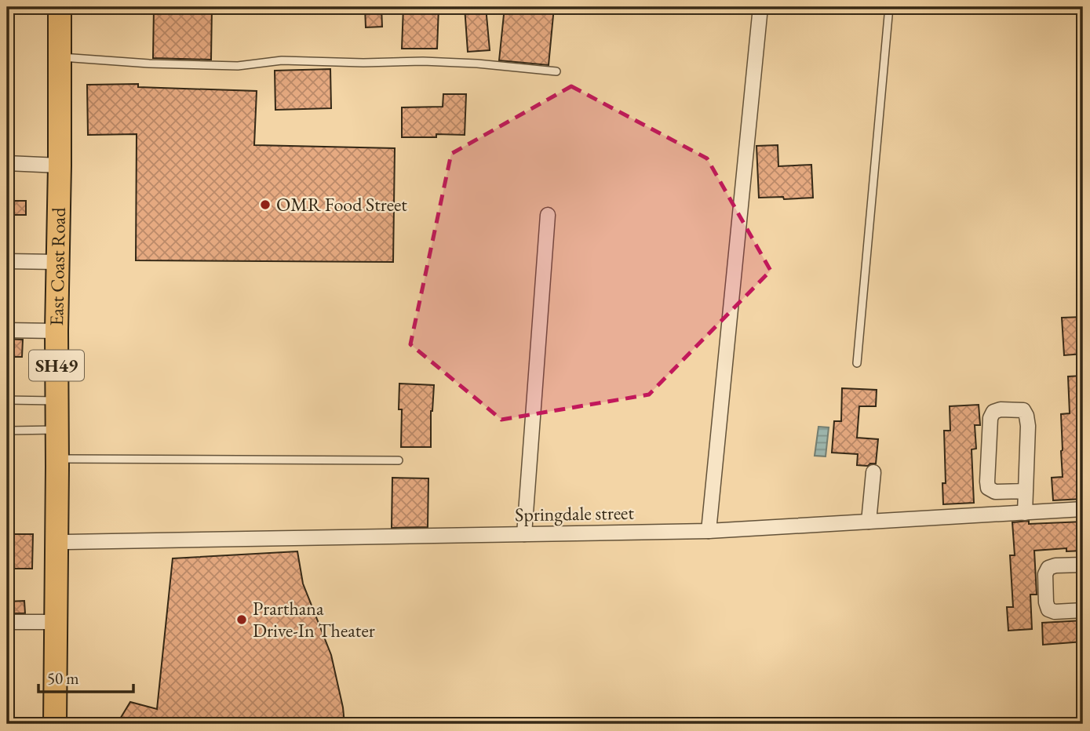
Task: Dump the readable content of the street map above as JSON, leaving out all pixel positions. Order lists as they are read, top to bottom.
{
  "streets": {
    "main road": ["East Coast Road", "SH49"],
    "street": ["Springdale street"]
  },
  "crossings": [
    ["East Coast Road", "Springdale street"]
  ],
  "places": ["OMR Food Street", "Prarthana Drive-In Theater"],
  "scale_bar": "50 m"
}
